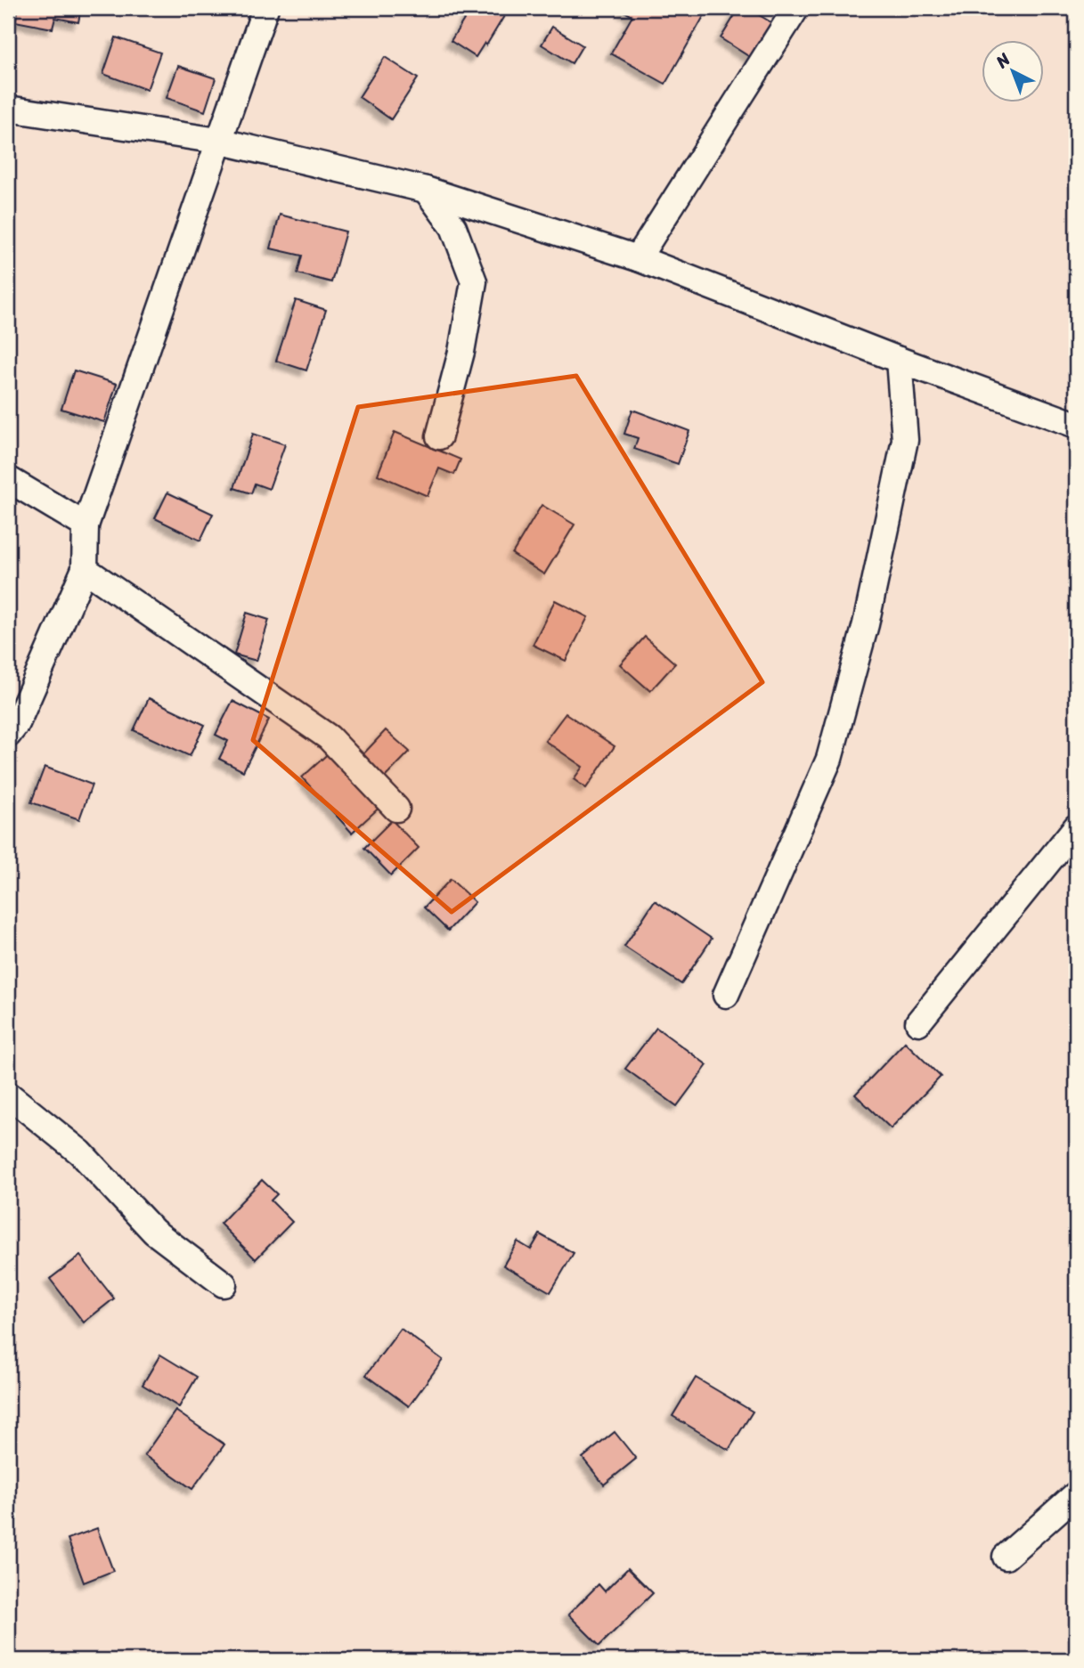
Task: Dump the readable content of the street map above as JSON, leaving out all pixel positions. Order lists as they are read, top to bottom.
{
  "north": "top left"
}
